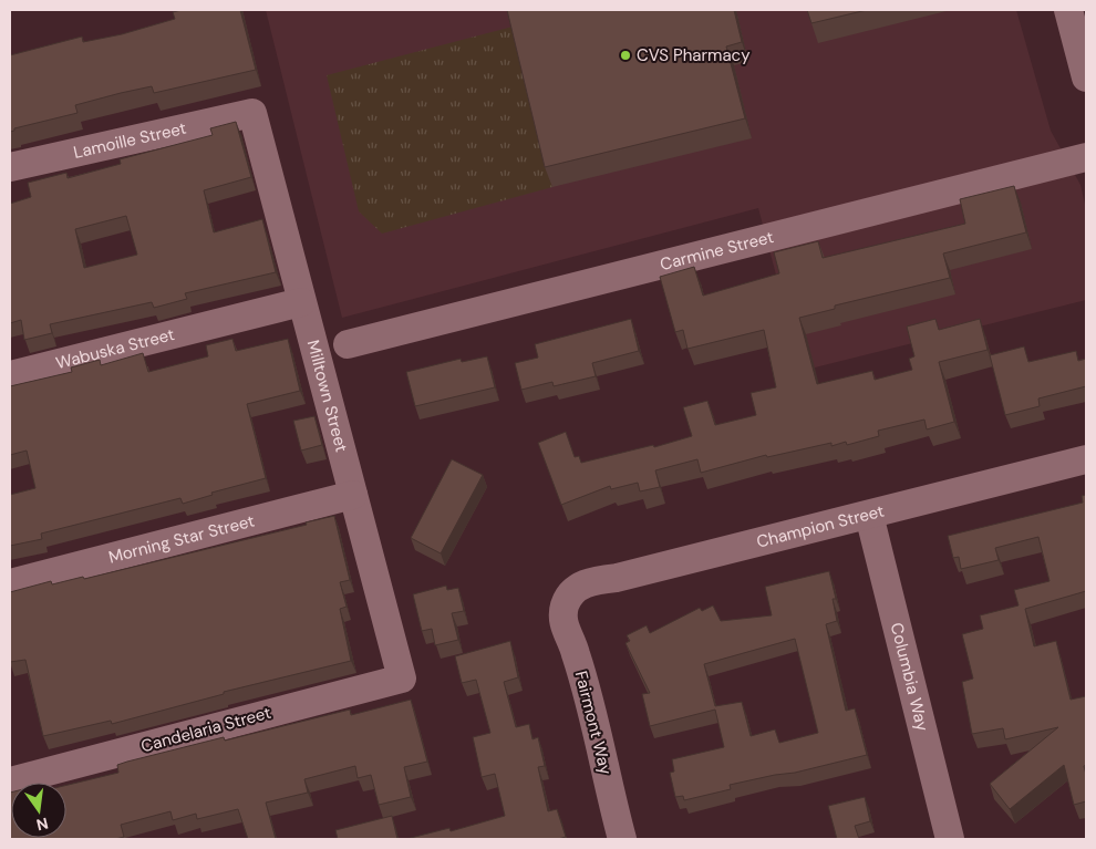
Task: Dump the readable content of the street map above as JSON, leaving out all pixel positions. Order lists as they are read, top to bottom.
{
  "streets": {
    "street": [
      "Lamoille Street",
      "Carmine Street",
      "Wabuska Street",
      "Milltown Street",
      "Champion Street",
      "Morning Star Street",
      "Columbia Way",
      "Fairmont Way",
      "Candelaria Street"
    ]
  },
  "crossings": [
    ["Lamoille Street", "Milltown Street"],
    ["Wabuska Street", "Milltown Street"],
    ["Milltown Street", "Morning Star Street"],
    ["Milltown Street", "Candelaria Street"],
    ["Champion Street", "Columbia Way"],
    ["Champion Street", "Fairmont Way"]
  ],
  "places": ["CVS Pharmacy"],
  "north": "bottom"
}
